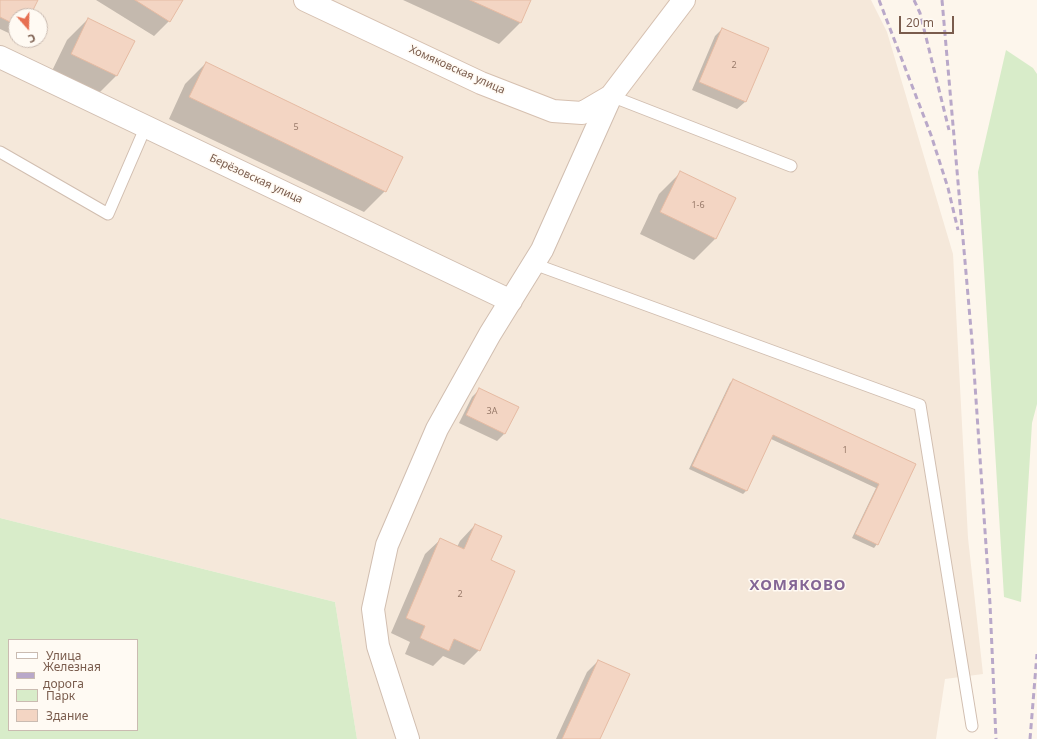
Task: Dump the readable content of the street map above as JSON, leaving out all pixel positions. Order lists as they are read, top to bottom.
{
  "streets": {
    "street": ["Хомяковская улица", "Берёзовская улица"]
  },
  "districts": ["ХОМЯКОВО"],
  "house_numbers": [
    "2",
    "5",
    "1-6",
    "3А",
    "1",
    "2"
  ],
  "legend": [
    "Улица",
    "Железная дорога",
    "Парк",
    "Здание"
  ],
  "scale_bar": "20 m",
  "north": "bottom"
}
